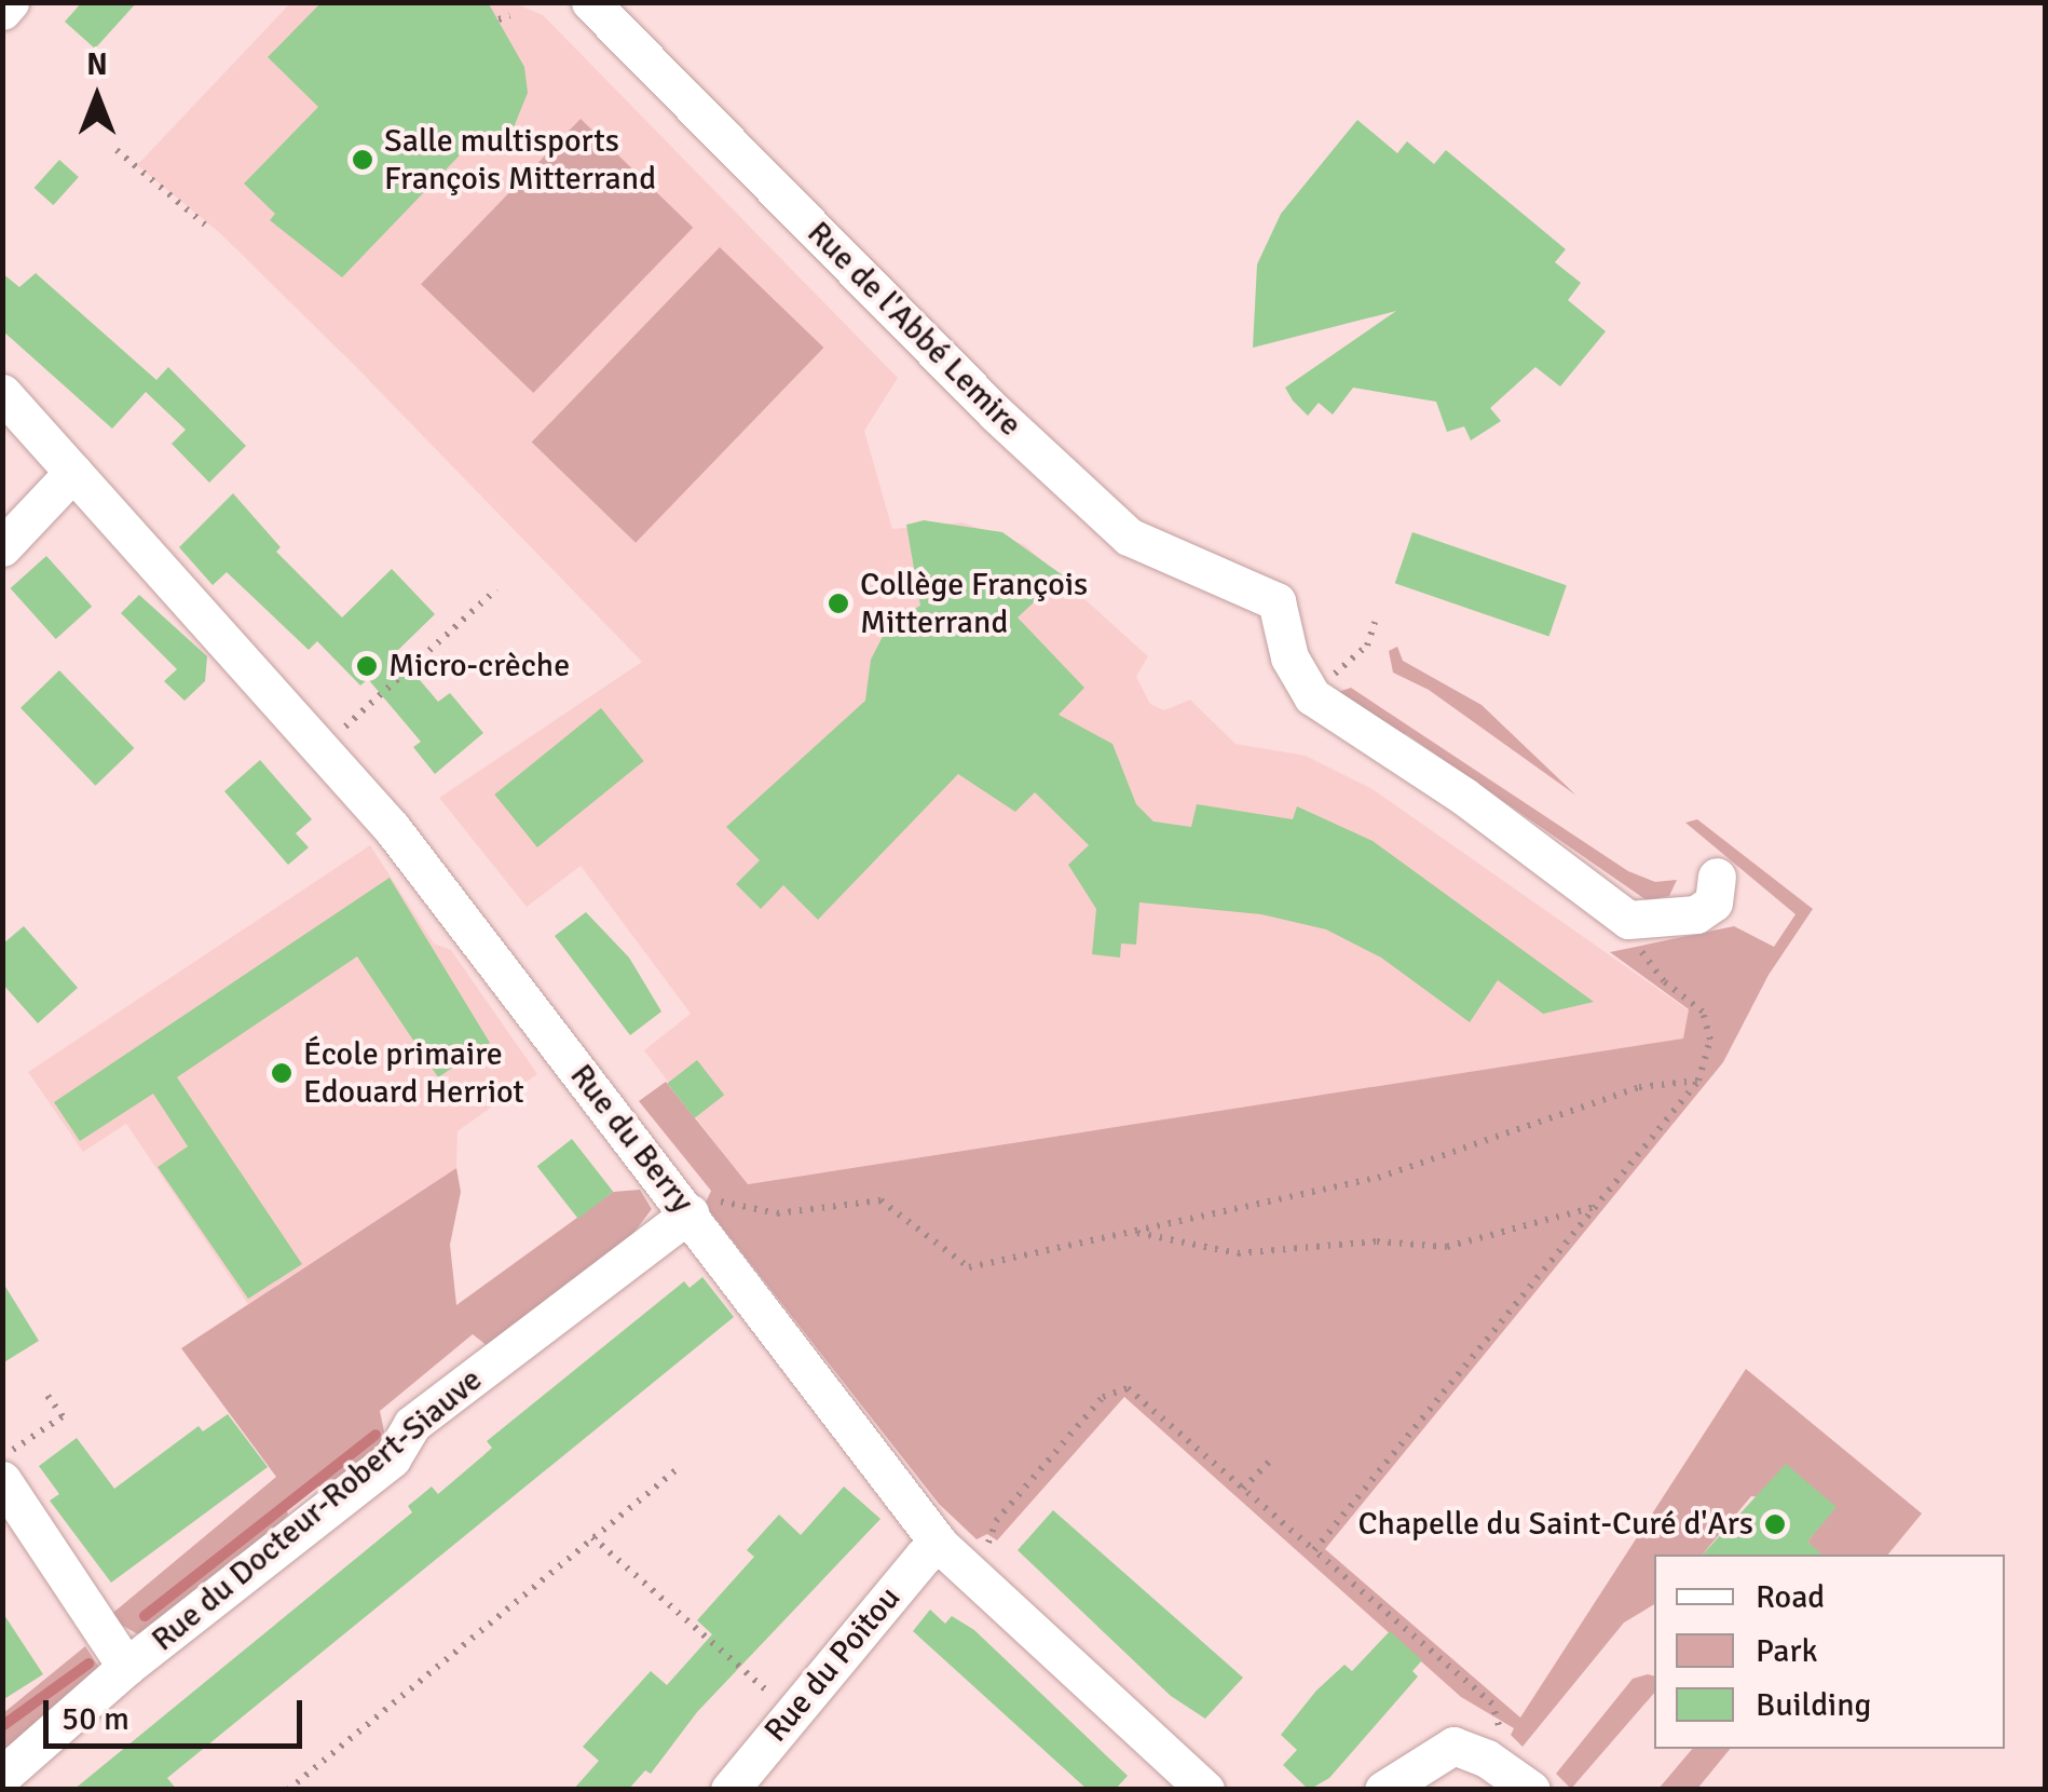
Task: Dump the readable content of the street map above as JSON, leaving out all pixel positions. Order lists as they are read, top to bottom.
{
  "streets": {
    "street": [
      "Rue de l'Abbé Lemire",
      "Rue du Berry",
      "Rue du Docteur-Robert-Siauve",
      "Rue du Poitou"
    ]
  },
  "crossings": [
    ["Rue du Berry", "Rue du Docteur-Robert-Siauve"],
    ["Rue du Berry", "Rue du Poitou"]
  ],
  "places": [
    "Salle multisports François Mitterrand",
    "Collège François Mitterrand",
    "Micro-crèche",
    "École primaire Edouard Herriot",
    "Chapelle du Saint-Curé d'Ars"
  ],
  "legend": ["Road", "Park", "Building"],
  "scale_bar": "50 m",
  "north": "top"
}
